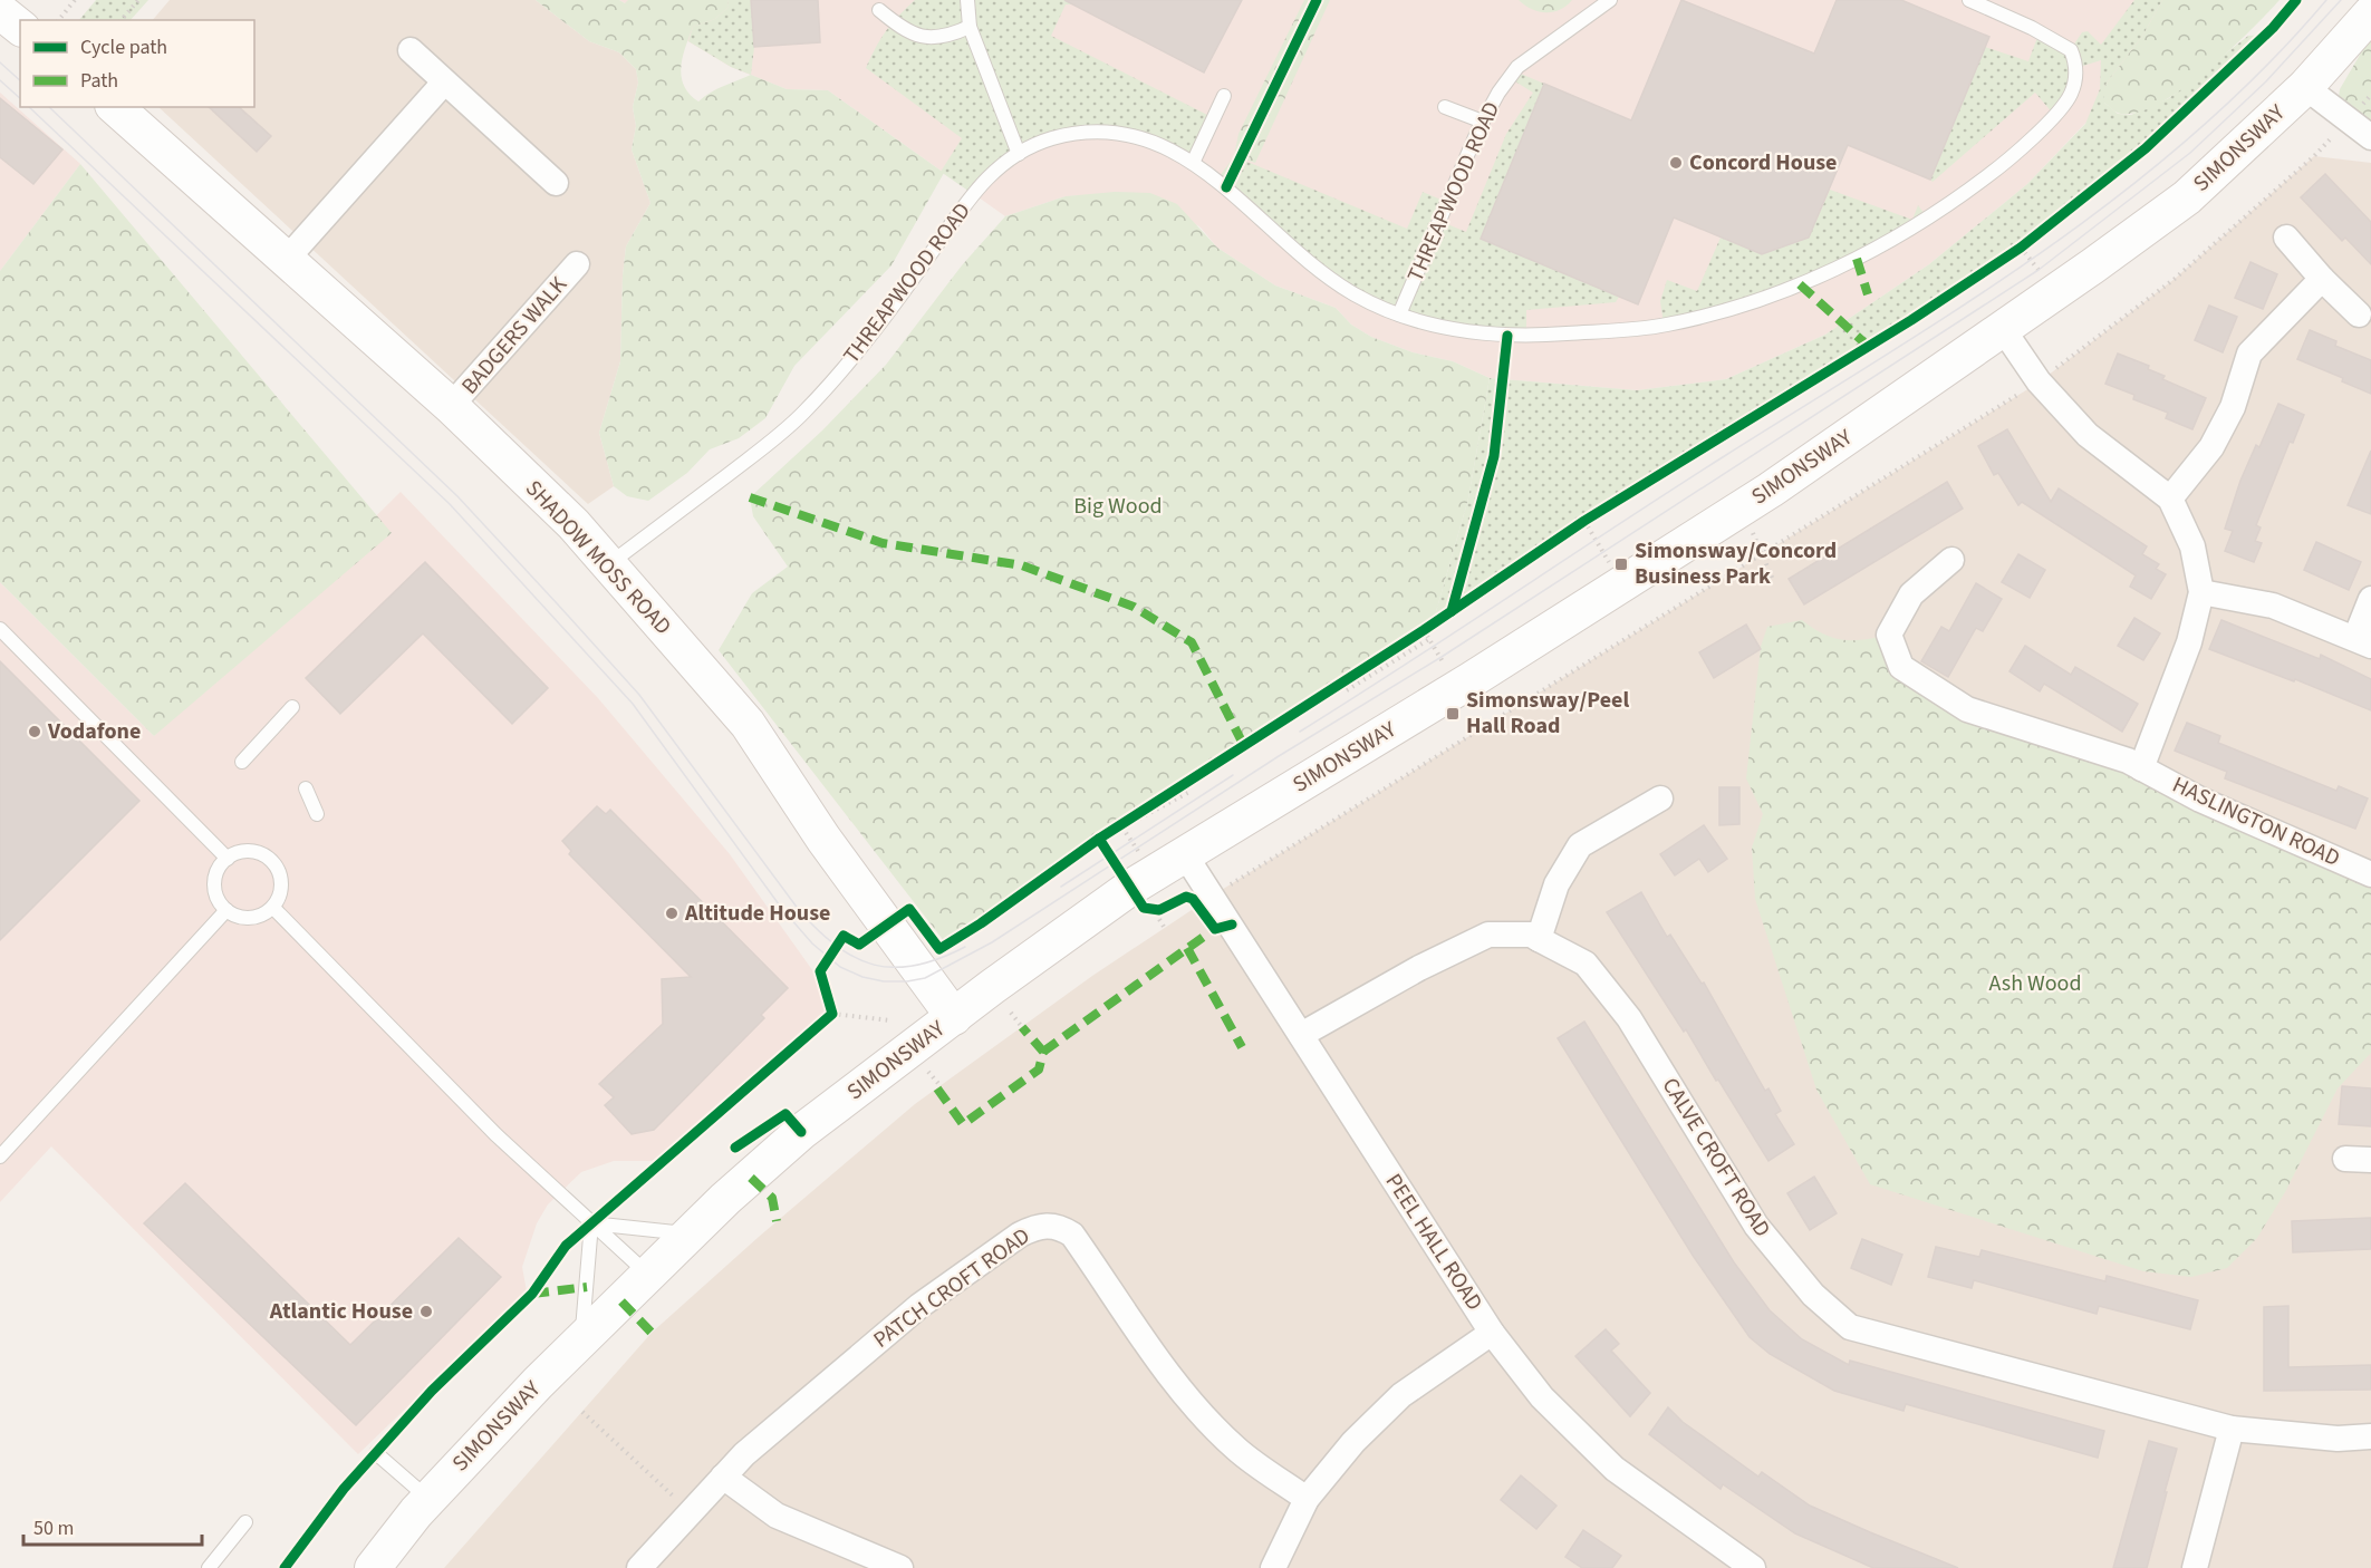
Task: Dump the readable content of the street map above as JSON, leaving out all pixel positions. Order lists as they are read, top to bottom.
{
  "streets": {
    "street": [
      "SIMONSWAY",
      "BADGERS WALK",
      "SHADOW MOSS ROAD",
      "HASLINGTON ROAD",
      "CALVE CROFT ROAD",
      "PEEL HALL ROAD",
      "PATCH CROFT ROAD"
    ],
    "lane": ["THREAPWOOD ROAD"]
  },
  "crossings": [
    ["SIMONSWAY", "SHADOW MOSS ROAD"],
    ["SIMONSWAY", "PEEL HALL ROAD"],
    ["THREAPWOOD ROAD", "SHADOW MOSS ROAD"],
    ["BADGERS WALK", "SHADOW MOSS ROAD"],
    ["CALVE CROFT ROAD", "PEEL HALL ROAD"]
  ],
  "parks": ["Big Wood", "Ash Wood"],
  "places": {
    "other": [
      "Concord House",
      "Vodafone",
      "Altitude House",
      "Atlantic House"
    ],
    "transit": ["Simonsway/Concord Business Park", "Simonsway/Peel Hall Road"]
  },
  "legend": ["Cycle path", "Path"],
  "scale_bar": "50 m"
}
